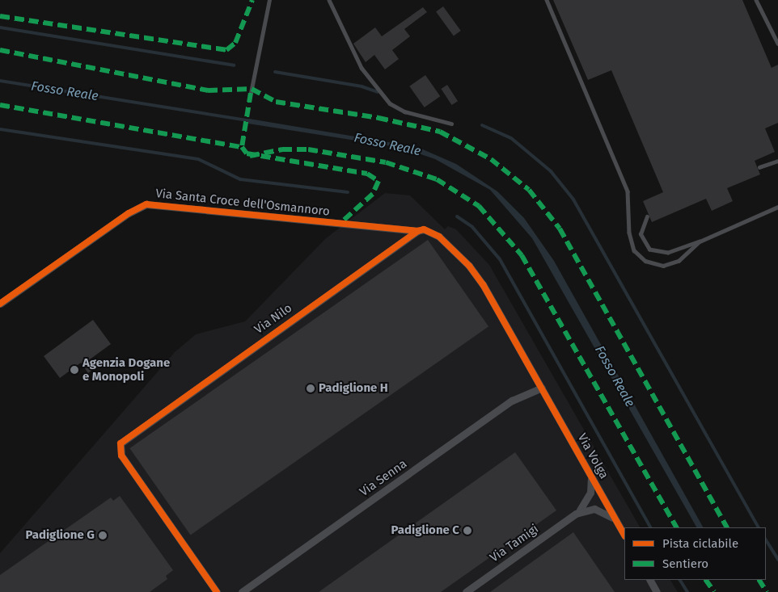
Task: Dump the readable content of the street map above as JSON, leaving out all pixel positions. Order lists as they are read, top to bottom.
{
  "streets": {
    "street": [
      "Via Santa Croce dell'Osmannoro",
      "Via Nilo",
      "Via Volga",
      "Via Senna",
      "Via Tamigi"
    ]
  },
  "crossings": [
    ["Via Santa Croce dell'Osmannoro", "Via Nilo"],
    ["Via Volga", "Via Senna"],
    ["Via Volga", "Via Tamigi"]
  ],
  "water": ["Fosso Reale"],
  "places": [
    "Agenzia Dogane e Monopoli",
    "Padiglione H",
    "Padiglione C",
    "Padiglione G"
  ],
  "legend": ["Pista ciclabile", "Sentiero"]
}
